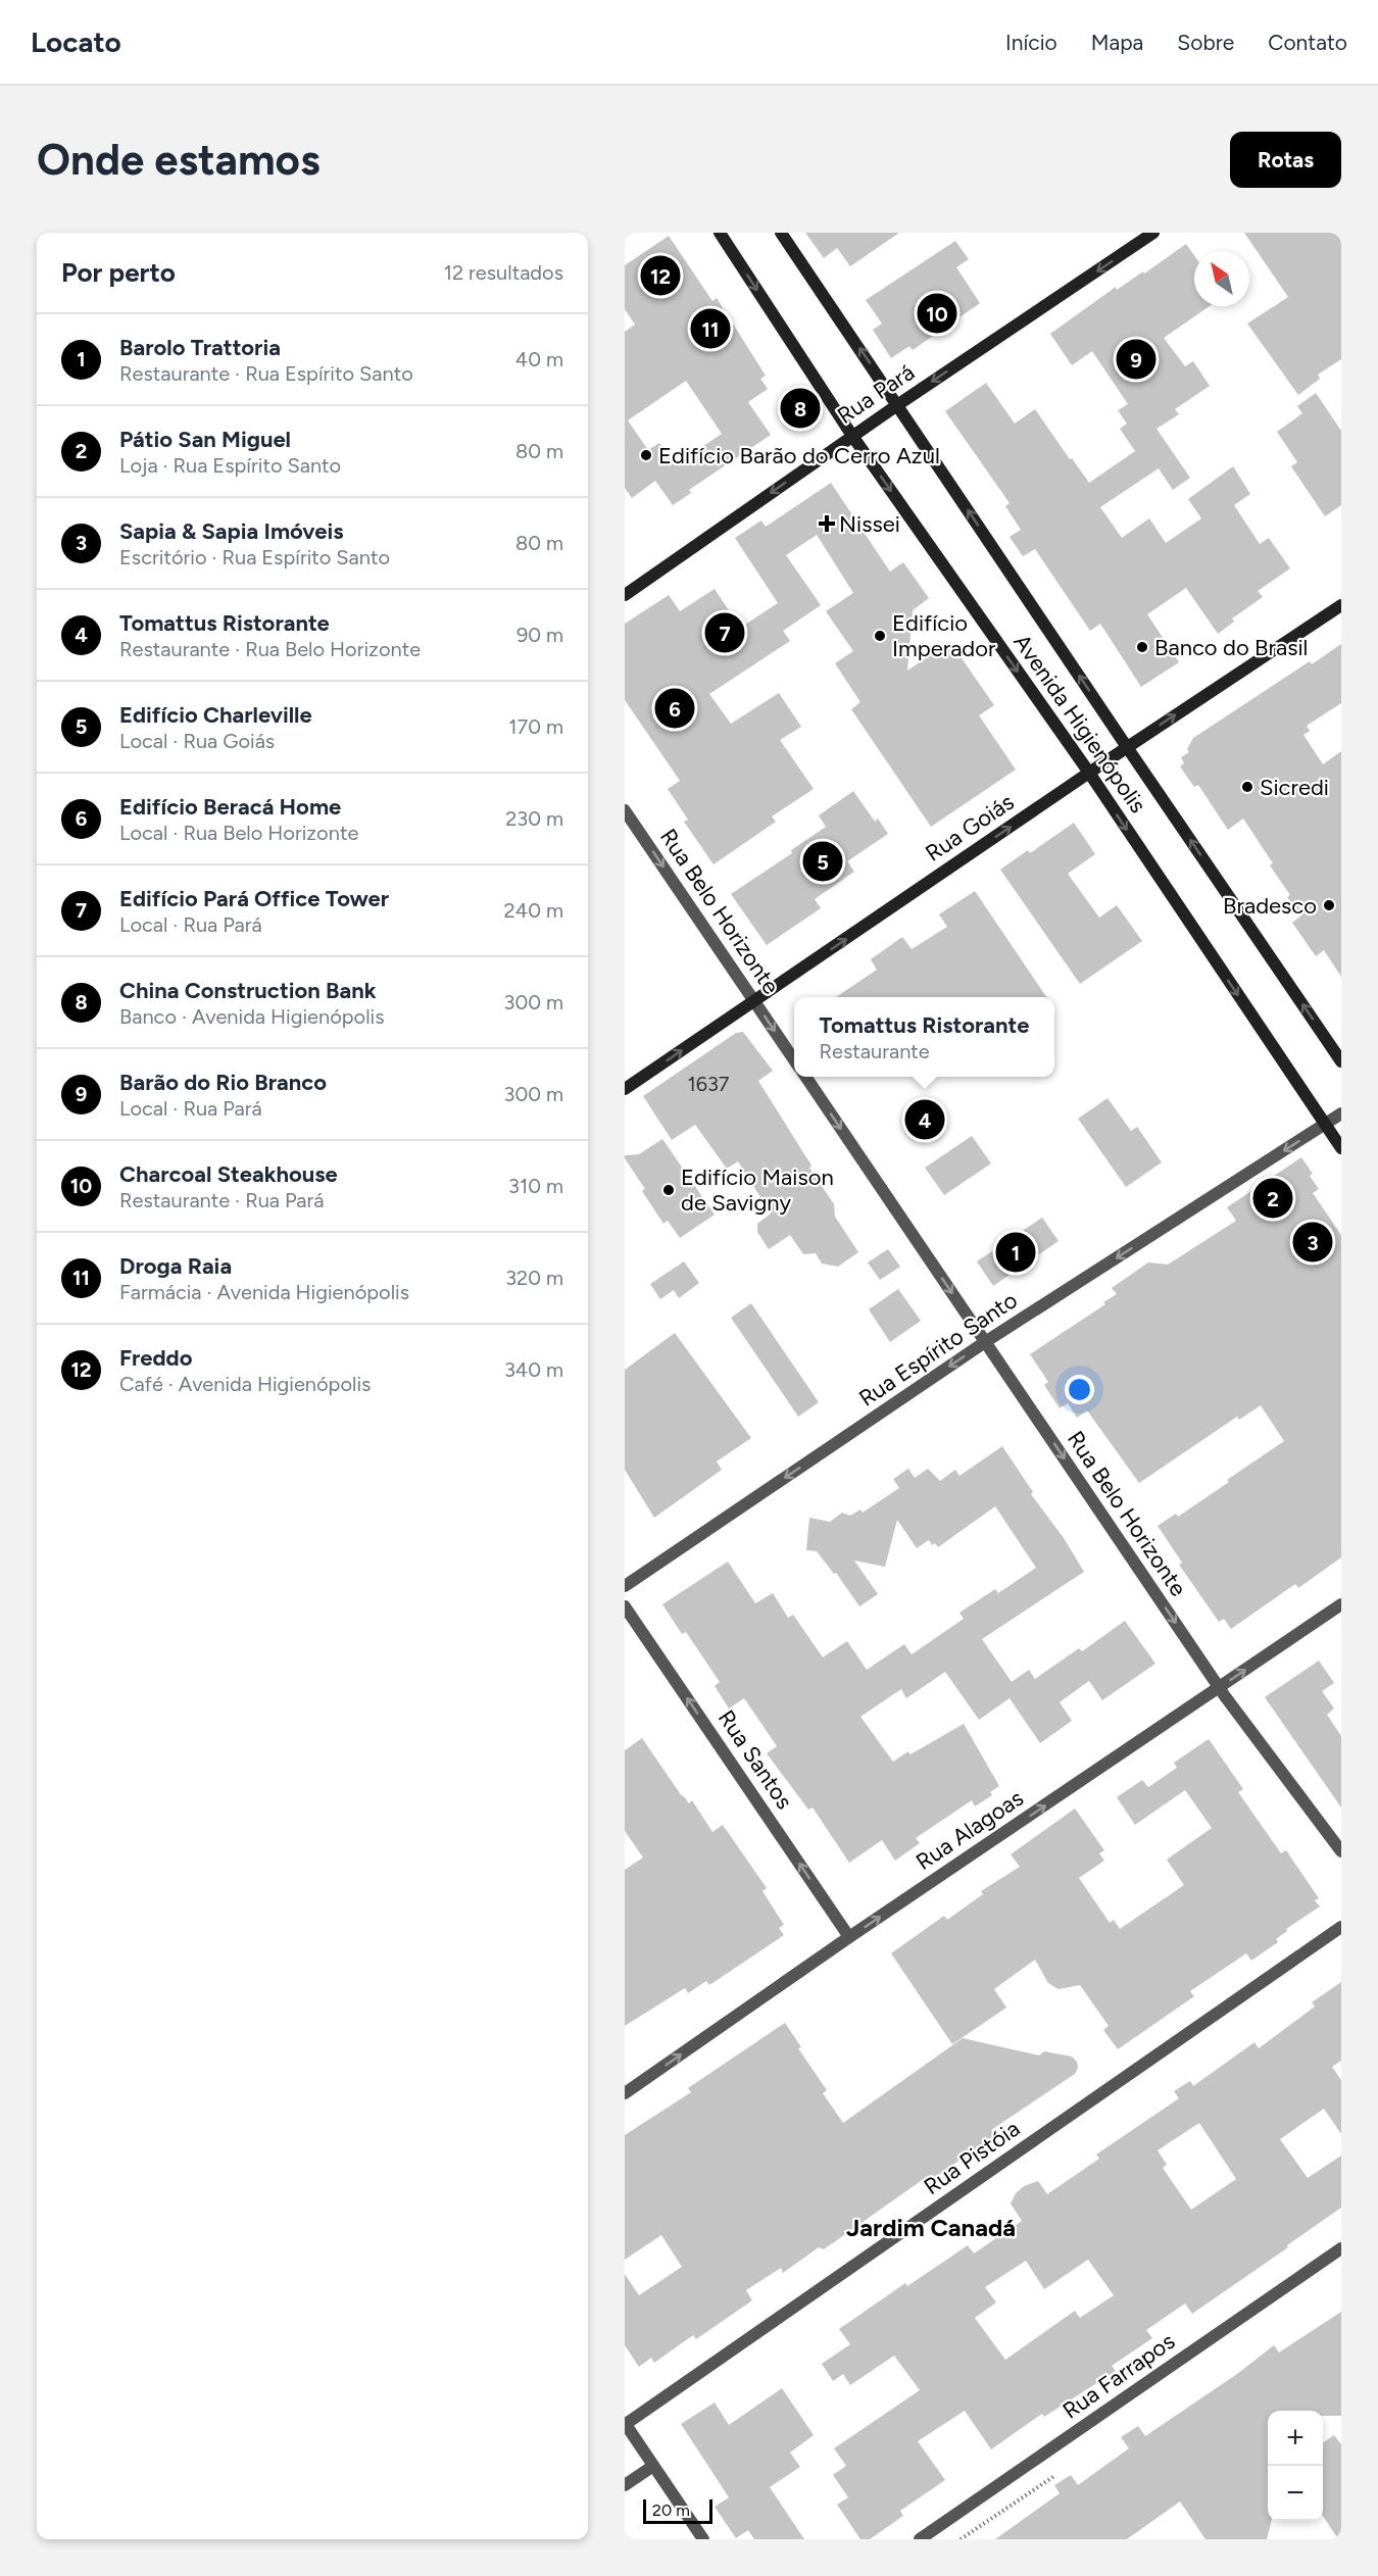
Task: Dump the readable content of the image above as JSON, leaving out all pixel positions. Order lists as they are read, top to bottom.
{
  "streets": {
    "main road": ["Rua Pará", "Avenida Higienópolis", "Rua Goiás"],
    "street": [
      "Rua Belo Horizonte",
      "Rua Espírito Santo",
      "Rua Santos",
      "Rua Alagoas",
      "Rua Pistóia",
      "Rua Farrapos"
    ]
  },
  "crossings": [
    ["Rua Pará", "Avenida Higienópolis"],
    ["Avenida Higienópolis", "Rua Goiás"],
    ["Avenida Higienópolis", "Rua Espírito Santo"],
    ["Rua Goiás", "Rua Belo Horizonte"],
    ["Rua Belo Horizonte", "Rua Espírito Santo"],
    ["Rua Belo Horizonte", "Rua Alagoas"],
    ["Rua Santos", "Rua Alagoas"]
  ],
  "one_way": [
    "Rua Pará",
    "Rua Goiás",
    "Rua Belo Horizonte",
    "Rua Espírito Santo",
    "Rua Santos",
    "Rua Alagoas"
  ],
  "districts": ["Jardim Canadá"],
  "places": {
    "other": [
      "Edifício Barão do Cerro Azul",
      "Edifício Imperador",
      "Banco do Brasil",
      "Sicredi",
      "Bradesco",
      "Edifício Maison de Savigny"
    ],
    "health": ["Nissei"]
  },
  "house_numbers": ["1637"],
  "scale_bar": "20 m",
  "north": "top left",
  "page": {
    "header": "Locato",
    "nav": [
      "Início",
      "Mapa",
      "Sobre",
      "Contato"
    ],
    "buttons": "Rotas",
    "title": "Onde estamos",
    "heading": ["Por perto", "12 resultados"],
    "pins": [
      "12",
      "10",
      "11",
      "9",
      "8",
      "7",
      "6",
      "5",
      "4",
      "2",
      "3",
      "1"
    ],
    "list": [
      {
        "mark": "1",
        "name": "Barolo Trattoria",
        "note": "Restaurante · Rua Espírito Santo",
        "value": "40 m"
      },
      {
        "mark": "2",
        "name": "Pátio San Miguel",
        "note": "Loja · Rua Espírito Santo",
        "value": "80 m"
      },
      {
        "mark": "3",
        "name": "Sapia & Sapia Imóveis",
        "note": "Escritório · Rua Espírito Santo",
        "value": "80 m"
      },
      {
        "mark": "4",
        "name": "Tomattus Ristorante",
        "note": "Restaurante · Rua Belo Horizonte",
        "value": "90 m"
      },
      {
        "mark": "5",
        "name": "Edifício Charleville",
        "note": "Local · Rua Goiás",
        "value": "170 m"
      },
      {
        "mark": "6",
        "name": "Edifício Beracá Home",
        "note": "Local · Rua Belo Horizonte",
        "value": "230 m"
      },
      {
        "mark": "7",
        "name": "Edifício Pará Office Tower",
        "note": "Local · Rua Pará",
        "value": "240 m"
      },
      {
        "mark": "8",
        "name": "China Construction Bank",
        "note": "Banco · Avenida Higienópolis",
        "value": "300 m"
      },
      {
        "mark": "9",
        "name": "Barão do Rio Branco",
        "note": "Local · Rua Pará",
        "value": "300 m"
      },
      {
        "mark": "10",
        "name": "Charcoal Steakhouse",
        "note": "Restaurante · Rua Pará",
        "value": "310 m"
      },
      {
        "mark": "11",
        "name": "Droga Raia",
        "note": "Farmácia · Avenida Higienópolis",
        "value": "320 m"
      },
      {
        "mark": "12",
        "name": "Freddo",
        "note": "Café · Avenida Higienópolis",
        "value": "340 m"
      }
    ],
    "popup": ["Tomattus Ristorante", "Restaurante"],
    "map_buttons": ["+", "−"],
    "scale": "20 m"
  }
}
